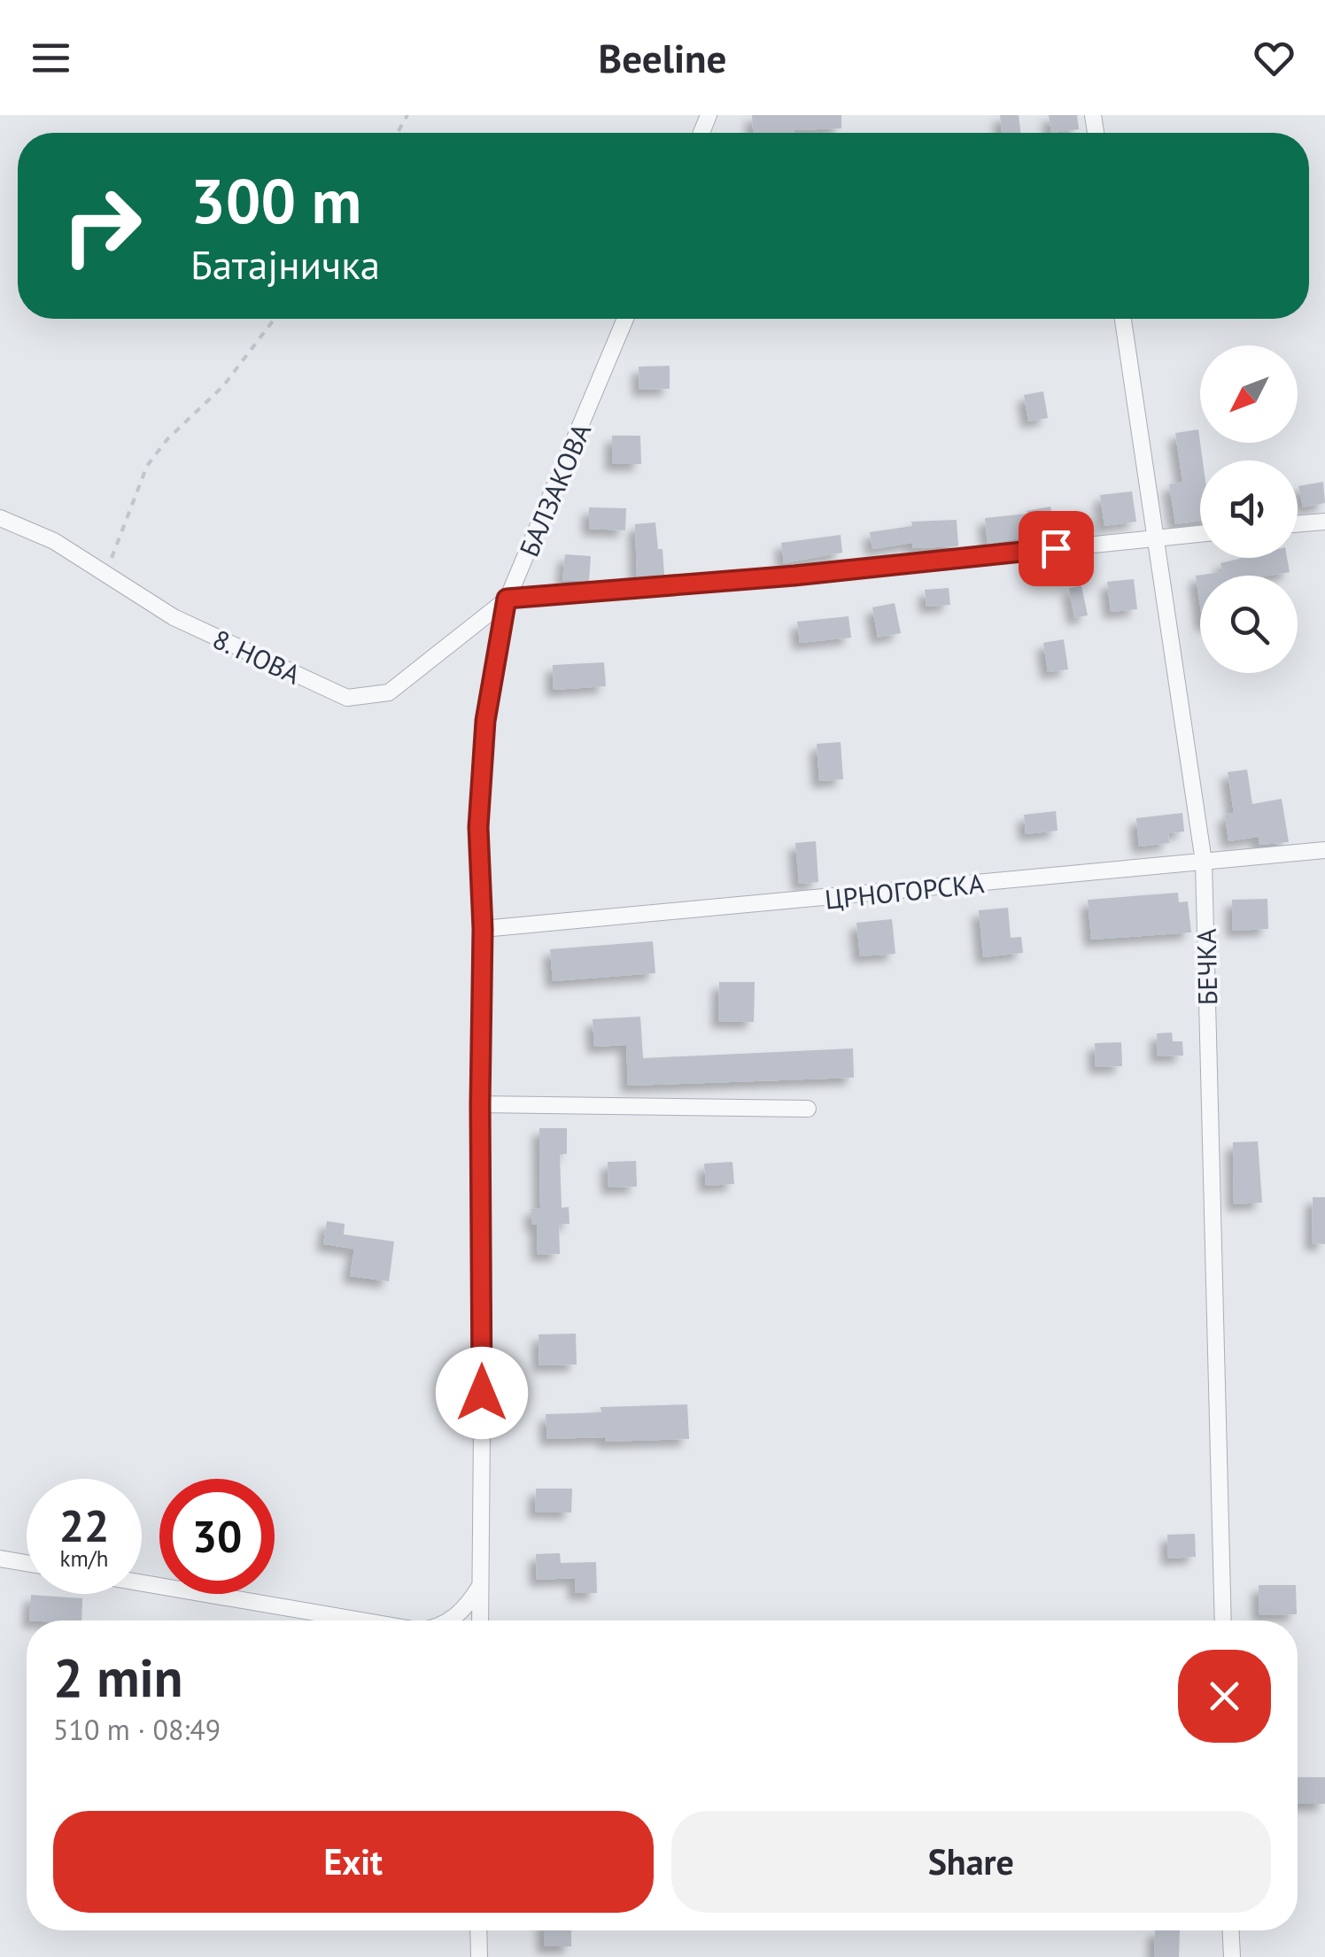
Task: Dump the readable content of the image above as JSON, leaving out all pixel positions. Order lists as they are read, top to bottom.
{
  "streets": {
    "street": [
      "БАЛЗАКОВА",
      "8. НОВА",
      "ЦРНОГОРСКА",
      "БЕЧКА"
    ]
  },
  "crossings": [
    ["БАЛЗАКОВА", "8. НОВА"],
    ["БАЛЗАКОВА", "ЦРНОГОРСКА"],
    ["ЦРНОГОРСКА", "БЕЧКА"]
  ],
  "north": "bottom left",
  "page": {
    "header": "Beeline",
    "turn": ["300 m", "Батајничка"],
    "speed": "22 km/h",
    "limit": "30",
    "heading": ["2 min", "510 m · 08:49"],
    "buttons": ["Exit", "Share"]
  }
}
